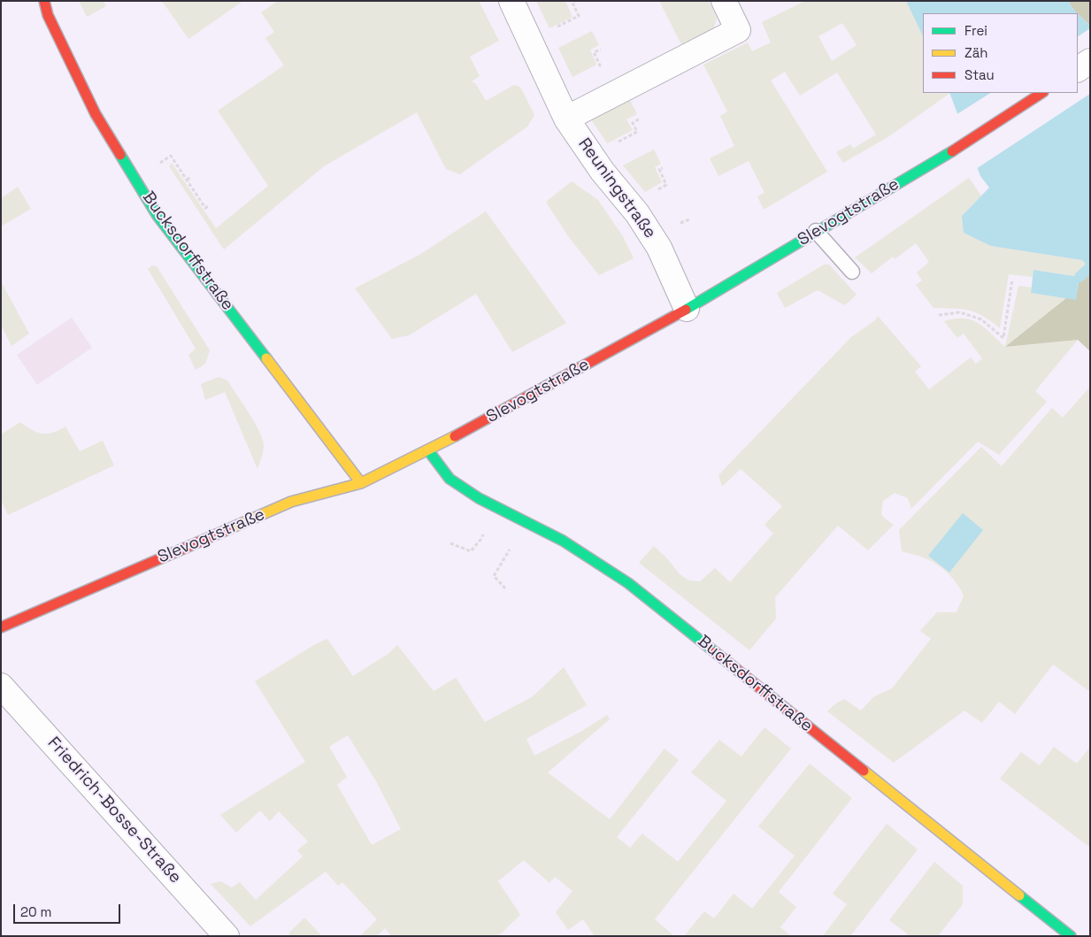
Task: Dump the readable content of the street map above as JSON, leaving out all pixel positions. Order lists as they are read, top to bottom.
{
  "streets": {
    "street": [
      "Reuningstraße",
      "Slevogtstraße",
      "Bucksdorffstraße",
      "Friedrich-Bosse-Straße"
    ]
  },
  "crossings": [
    ["Reuningstraße", "Slevogtstraße"],
    ["Slevogtstraße", "Bucksdorffstraße"]
  ],
  "legend": ["Frei", "Zäh", "Stau"],
  "scale_bar": "20 m"
}
